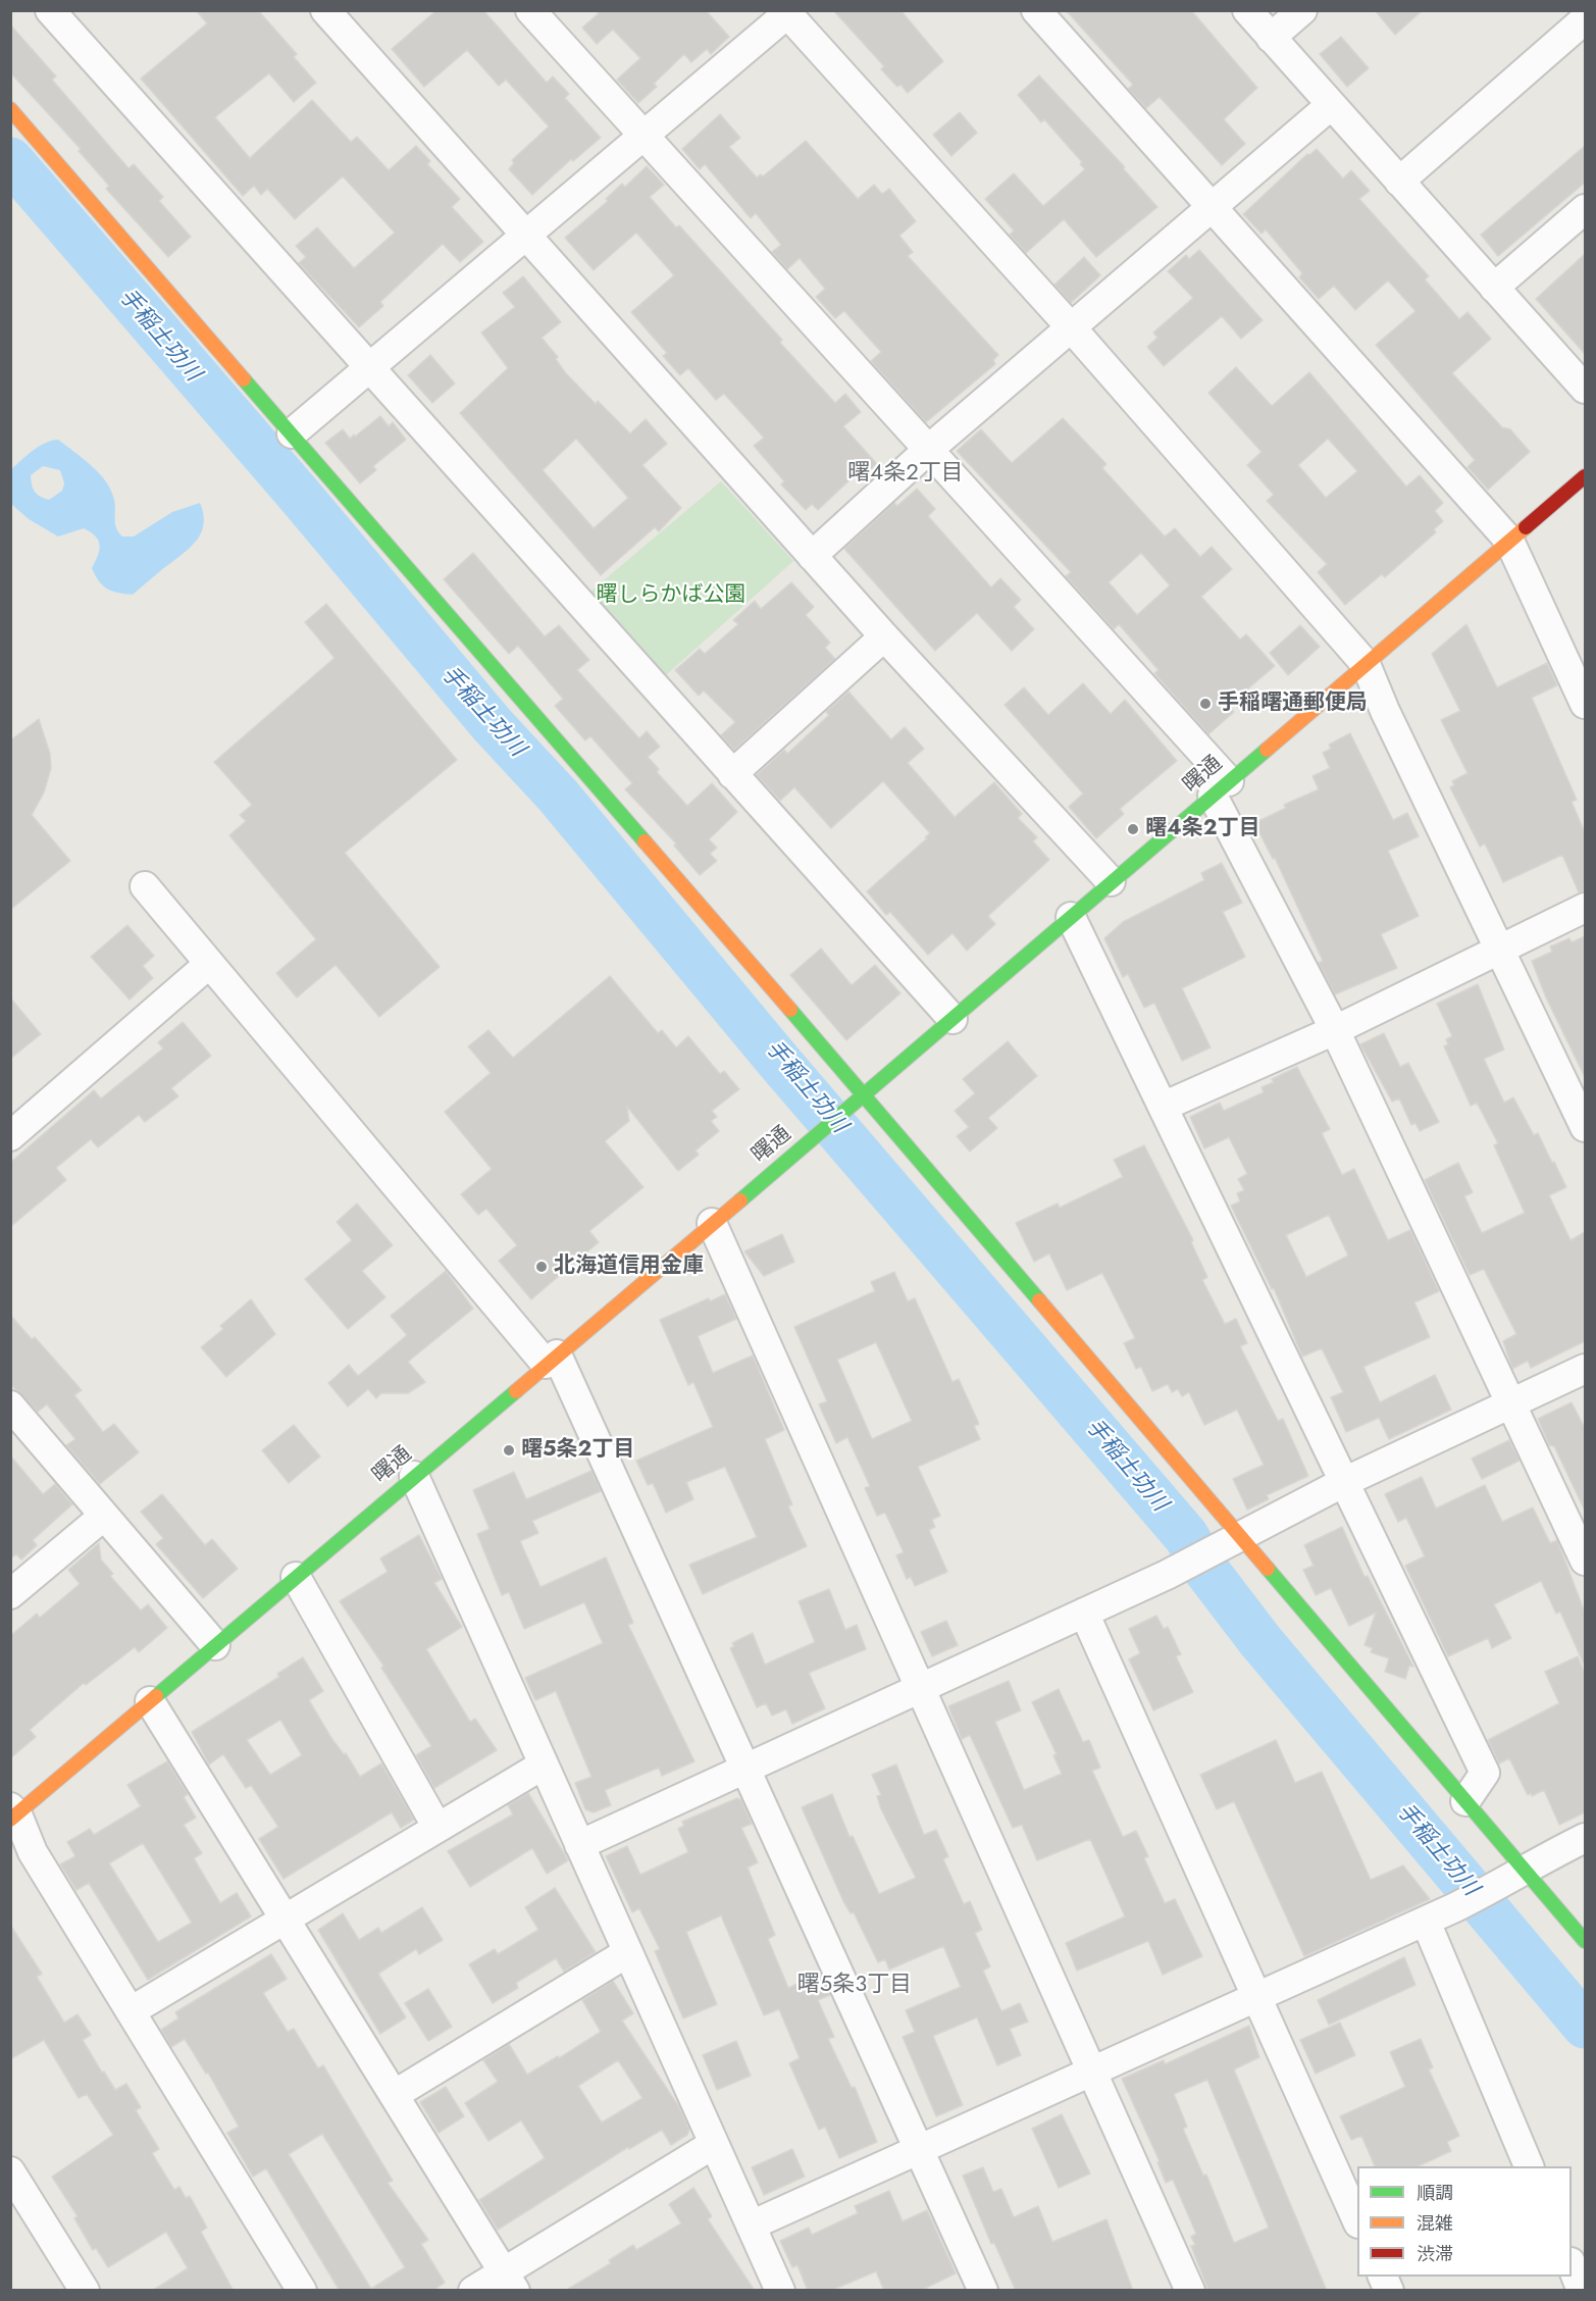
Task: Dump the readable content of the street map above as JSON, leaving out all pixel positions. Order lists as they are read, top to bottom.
{
  "streets": {
    "street": ["曙通"]
  },
  "districts": ["曙4条2丁目", "曙5条3丁目"],
  "water": ["手稲土功川"],
  "parks": ["曙しらかば公園"],
  "places": [
    "手稲曙通郵便局",
    "曙4条2丁目",
    "北海道信用金庫",
    "曙5条2丁目"
  ],
  "legend": ["順調", "混雑", "渋滞"]
}
